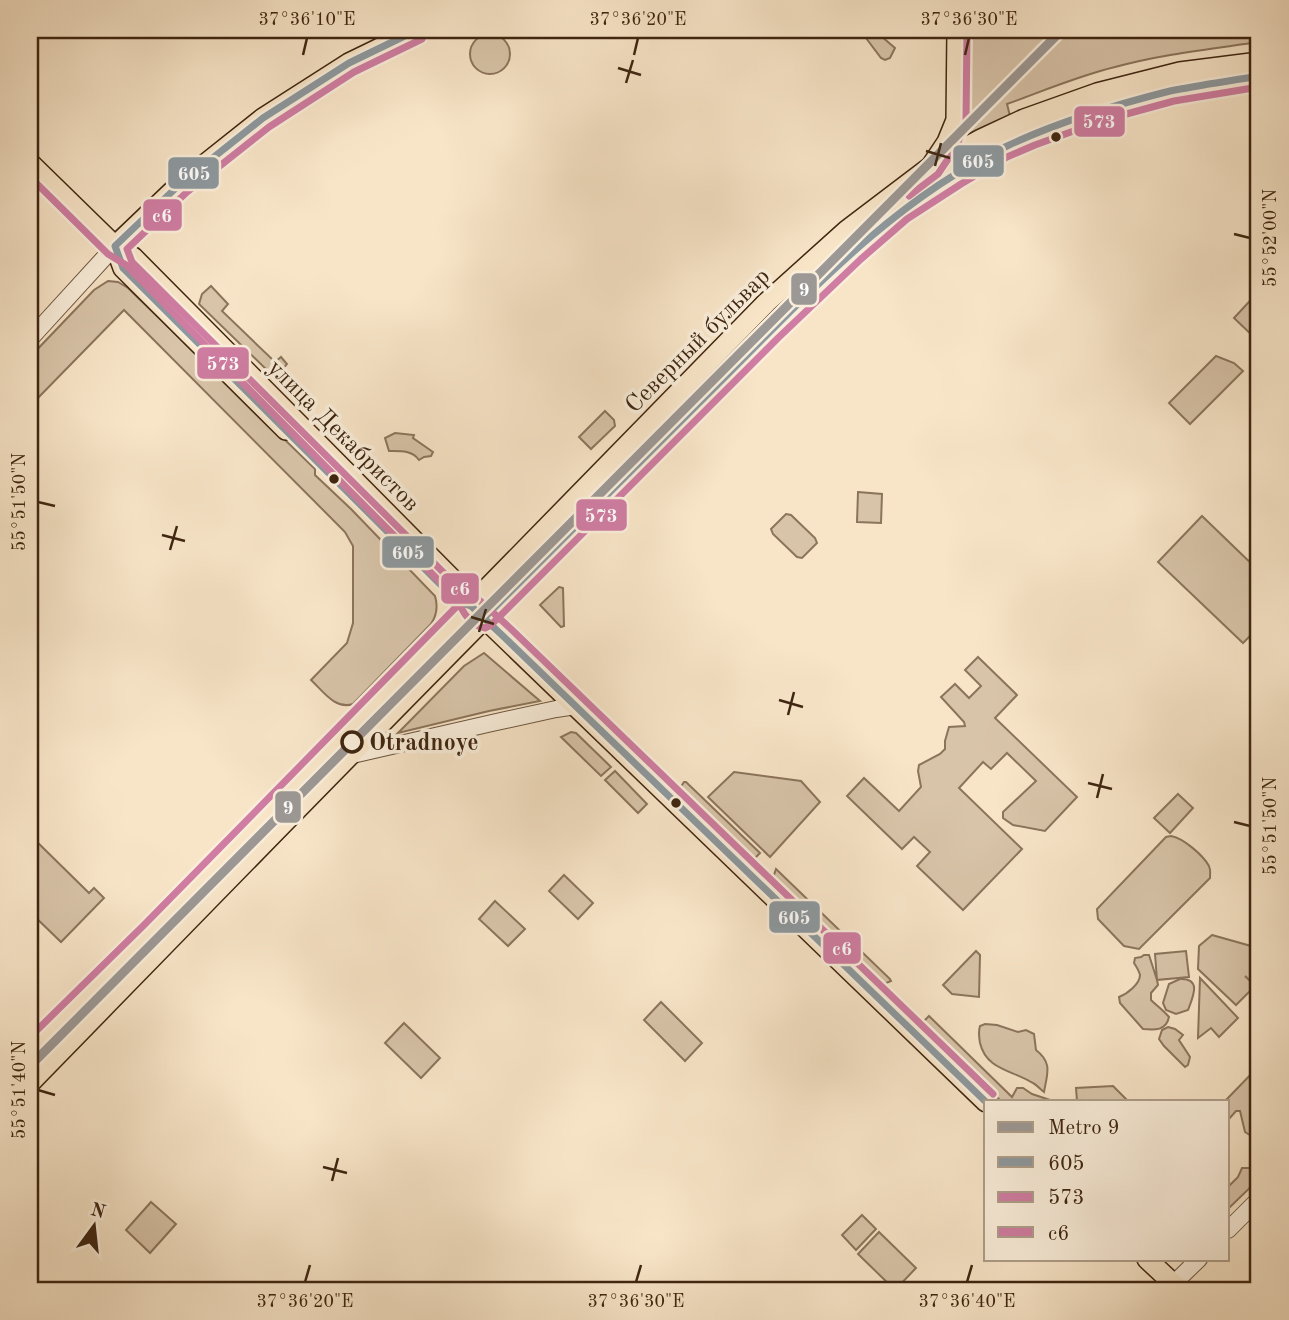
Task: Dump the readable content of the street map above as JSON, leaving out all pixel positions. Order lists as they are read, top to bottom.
{
  "streets": {
    "main road": ["Северный бульвар", "улица Декабристов"]
  },
  "crossings": [
    ["Северный бульвар", "улица Декабристов"]
  ],
  "places": ["Otradnoye"],
  "lines": [
    "metro line 9",
    "transit line 605",
    "transit line 573",
    "transit line с6"
  ],
  "legend": [
    "Metro 9",
    "605",
    "573",
    "с6"
  ],
  "north": "top",
  "coordinates": [
    "37°36'10\"E",
    "37°36'20\"E",
    "37°36'30\"E",
    "55°52'00\"N",
    "55°51'50\"N",
    "55°51'40\"N",
    "37°36'40\"E"
  ]
}
